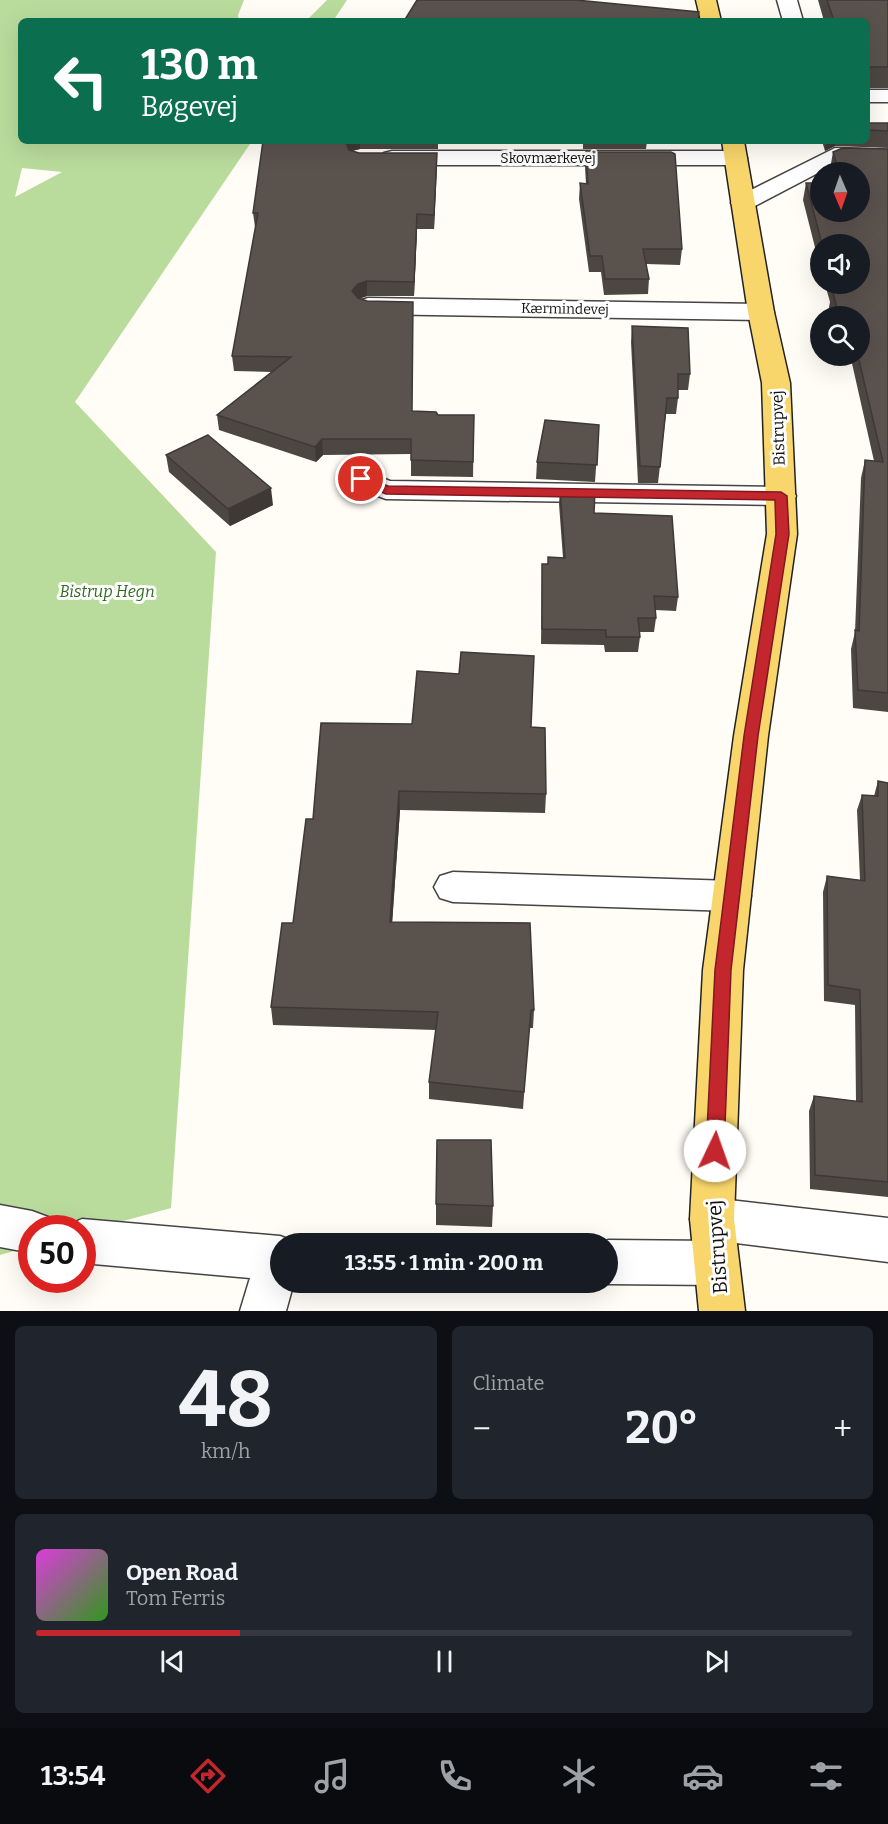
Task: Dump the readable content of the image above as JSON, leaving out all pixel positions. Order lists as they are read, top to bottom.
{
  "streets": {
    "main road": ["Bistrupvej"],
    "street": ["Skovmærkevej", "Kærmindevej"]
  },
  "crossings": [
    ["Skovmærkevej", "Bistrupvej"],
    ["Kærmindevej", "Bistrupvej"]
  ],
  "parks": ["Bistrup Hegn"],
  "north": "bottom",
  "page": {
    "turn": ["130 m", "Bøgevej"],
    "limit": "50",
    "trip": "13:55 · 1 min · 200 m",
    "tile": [
      ["48", "km/h"],
      "Climate"
    ],
    "heat": ["−", "20°", "+"],
    "song": ["Open Road", "Tom Ferris"],
    "tabs": "13:54"
  }
}
